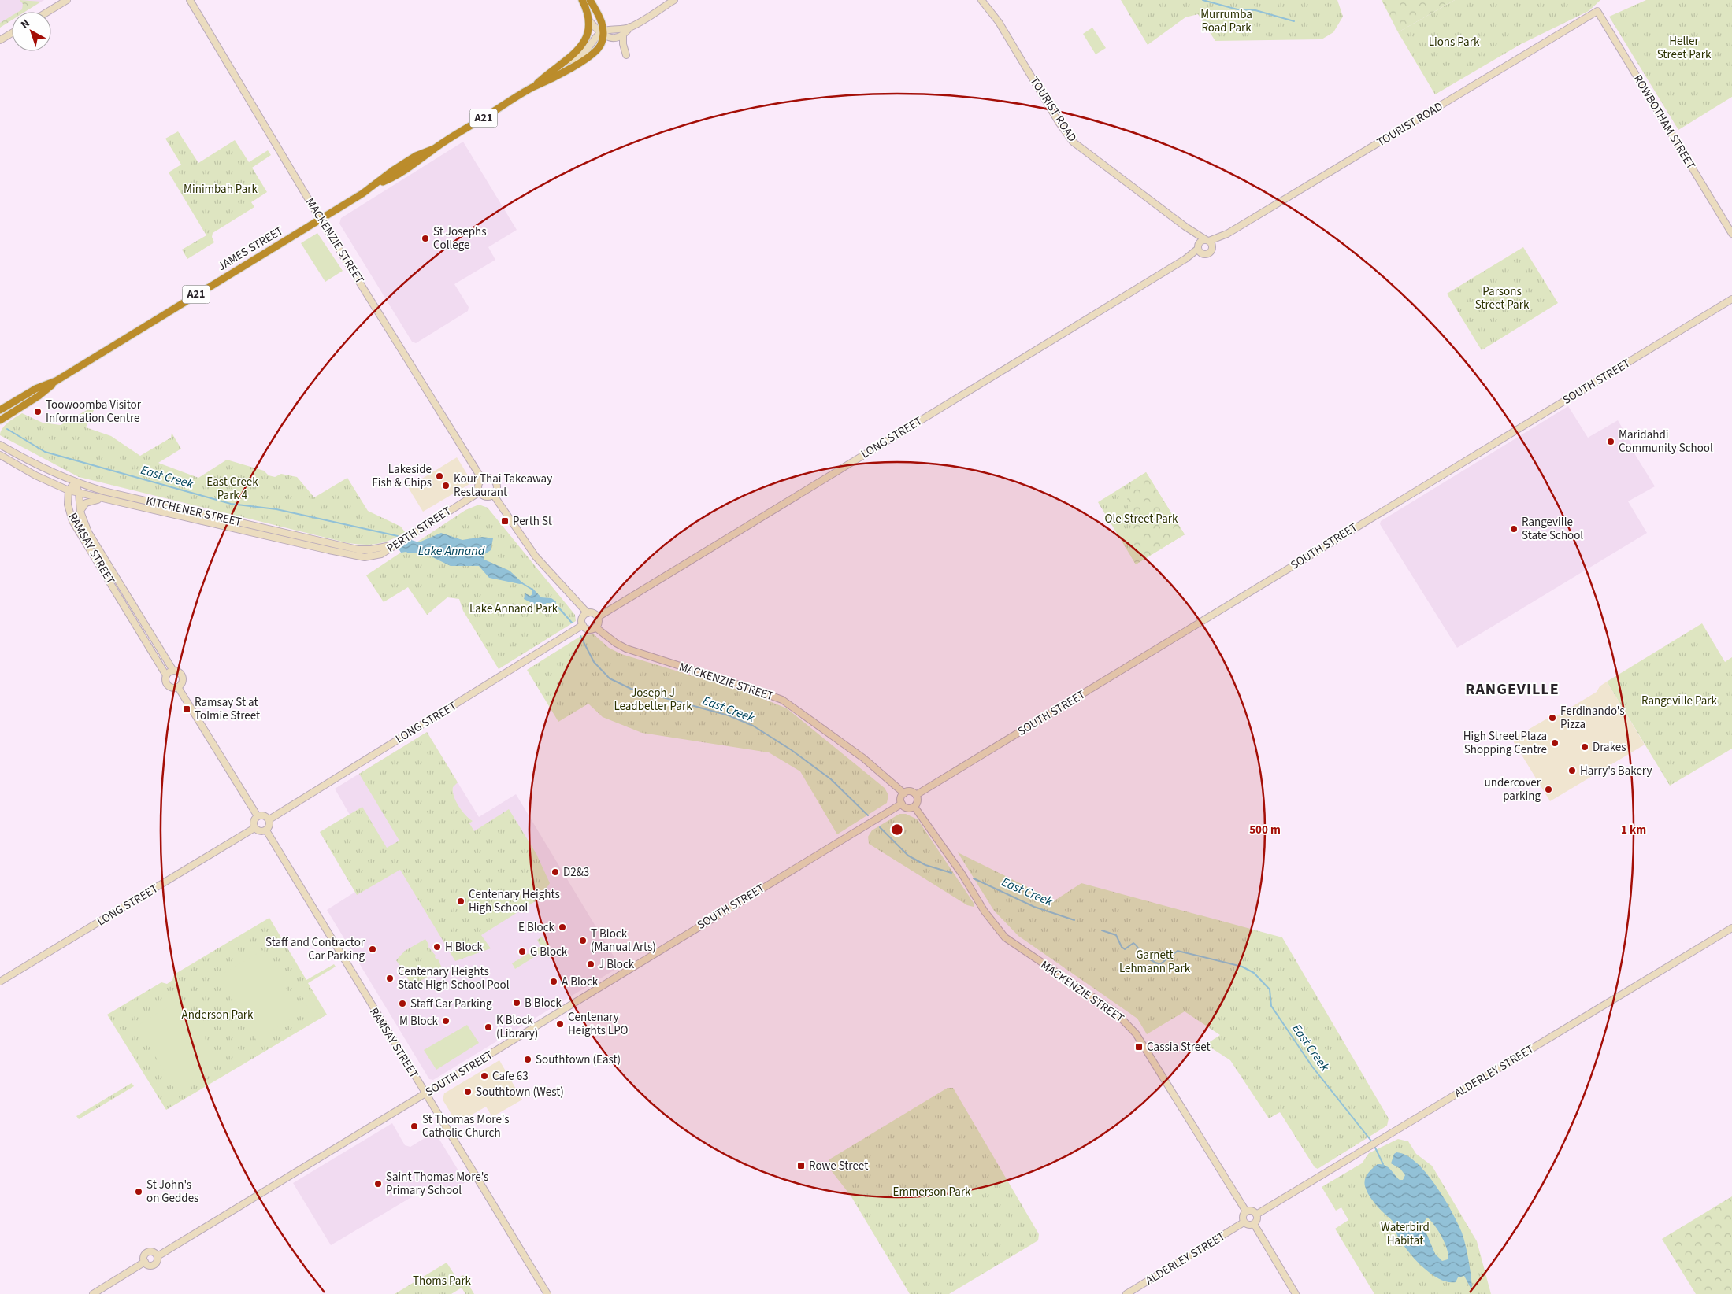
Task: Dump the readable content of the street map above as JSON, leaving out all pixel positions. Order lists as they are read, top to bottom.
{
  "streets": {
    "highway": ["A21", "JAMES STREET"],
    "street": [
      "TOURIST ROAD",
      "ROWBOTHAM STREET",
      "MACKENZIE STREET",
      "SOUTH STREET",
      "LONG STREET",
      "KITCHENER STREET",
      "PERTH STREET",
      "RAMSAY STREET",
      "ALDERLEY STREET"
    ]
  },
  "crossings": [
    ["TOURIST ROAD", "ROWBOTHAM STREET"],
    ["TOURIST ROAD", "LONG STREET"],
    ["A21", "JAMES STREET"],
    ["MACKENZIE STREET", "JAMES STREET"],
    ["MACKENZIE STREET", "SOUTH STREET"],
    ["MACKENZIE STREET", "LONG STREET"],
    ["MACKENZIE STREET", "PERTH STREET"],
    ["MACKENZIE STREET", "ALDERLEY STREET"],
    ["SOUTH STREET", "RAMSAY STREET"],
    ["LONG STREET", "RAMSAY STREET"],
    ["KITCHENER STREET", "PERTH STREET"],
    ["KITCHENER STREET", "RAMSAY STREET"]
  ],
  "districts": ["RANGEVILLE"],
  "water": ["East Creek", "Lake Annand"],
  "parks": [
    "Murrumba Road Park",
    "Heller Street Park",
    "Lions Park",
    "Minimbah Park",
    "Parsons Street Park",
    "East Creek Park 4",
    "Ole Street Park",
    "Lake Annand Park",
    "Joseph J Leadbetter Park",
    "Rangeville Park",
    "Garnett Lehmann Park",
    "Anderson Park",
    "Emmerson Park",
    "Waterbird Habitat",
    "Thoms Park"
  ],
  "places": {
    "other": [
      "St Josephs College",
      "Toowoomba Visitor Information Centre",
      "Maridahdi Community School",
      "Lakeside Fish & Chips",
      "Kour Thai Takeaway Restaurant",
      "Rangeville State School",
      "Ferdinando's Pizza",
      "High Street Plaza Shopping Centre",
      "Drakes",
      "Harry's Bakery",
      "undercover parking",
      "D2&3",
      "Centenary Heights High School",
      "E Block",
      "T Block (Manual Arts)",
      "H Block",
      "Staff and Contractor Car Parking",
      "G Block",
      "J Block",
      "Centenary Heights State High School Pool",
      "A Block",
      "B Block",
      "Staff Car Parking",
      "M Block",
      "Centenary Heights LPO",
      "K Block (Library)",
      "Southtown (East)",
      "Cafe 63",
      "Southtown (West)",
      "St Thomas More's Catholic Church",
      "Saint Thomas More's Primary School",
      "St John's on Geddes"
    ],
    "transit": [
      "Perth St",
      "Ramsay St at Tolmie Street",
      "Cassia Street",
      "Rowe Street"
    ]
  },
  "north": "top left",
  "rings": ["500 m", "1 km"]
}
